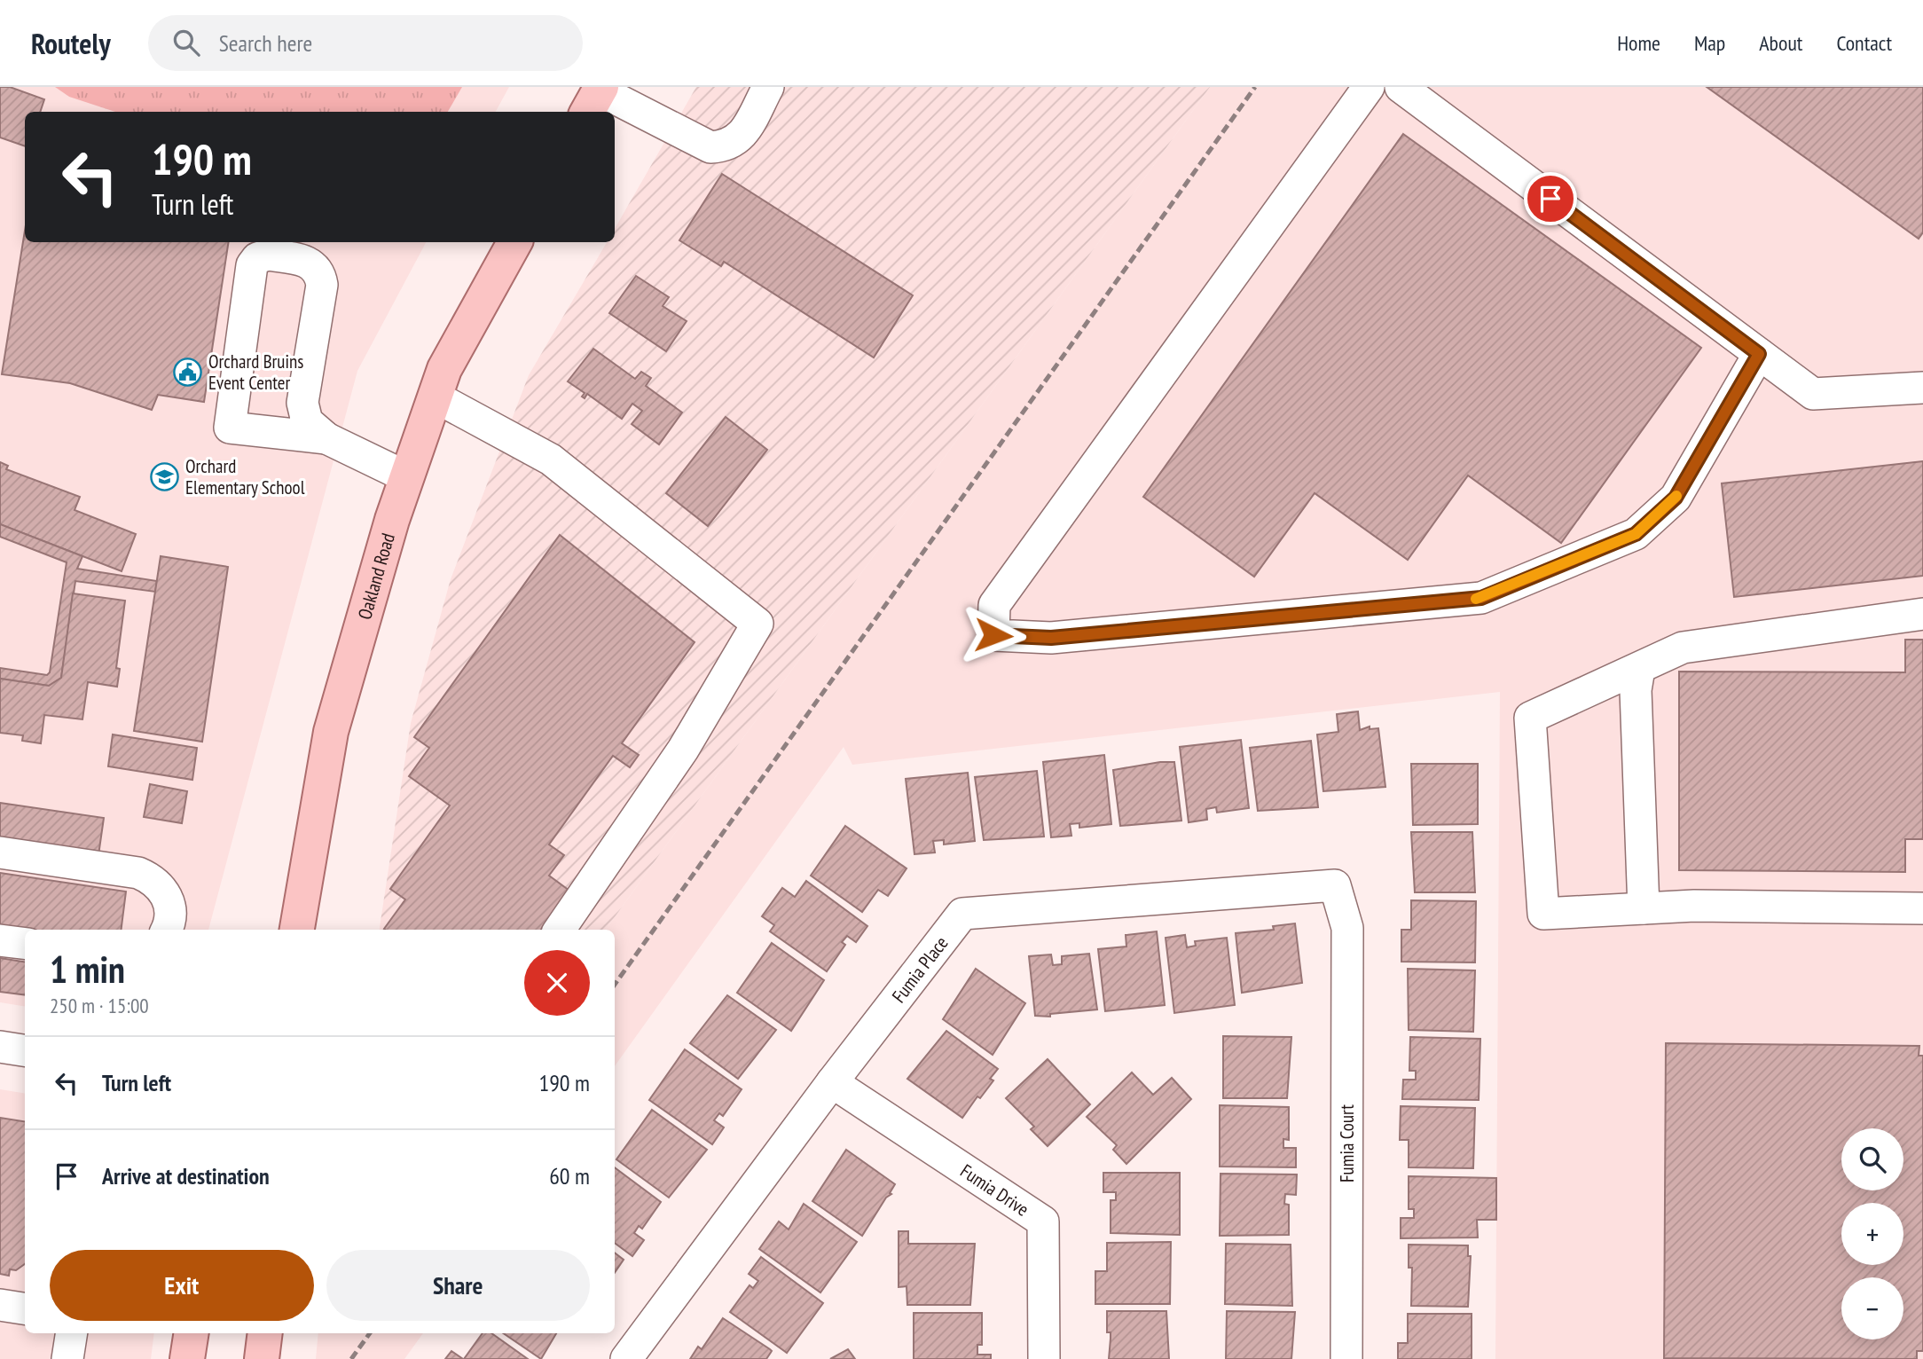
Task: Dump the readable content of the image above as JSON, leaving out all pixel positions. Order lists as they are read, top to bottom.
{
  "streets": {
    "main road": ["Oakland Road"],
    "street": ["Fumia Place", "Fumia Court", "Fumia Drive"]
  },
  "crossings": [
    ["Fumia Place", "Fumia Court"],
    ["Fumia Place", "Fumia Drive"]
  ],
  "places": {
    "public building": ["Orchard Bruins Event Center"],
    "school or university": ["Orchard Elementary School"]
  },
  "page": {
    "header": "Routely",
    "search": "Search here",
    "nav": [
      "Home",
      "Map",
      "About",
      "Contact"
    ],
    "turn": ["190 m", "Turn left"],
    "heading": ["1 min", "250 m · 15:00"],
    "list": [
      {
        "name": "Turn left",
        "value": "190 m"
      },
      {
        "name": "Arrive at destination",
        "value": "60 m"
      }
    ],
    "map_buttons": ["+", "−"],
    "buttons": ["Exit", "Share"]
  }
}
